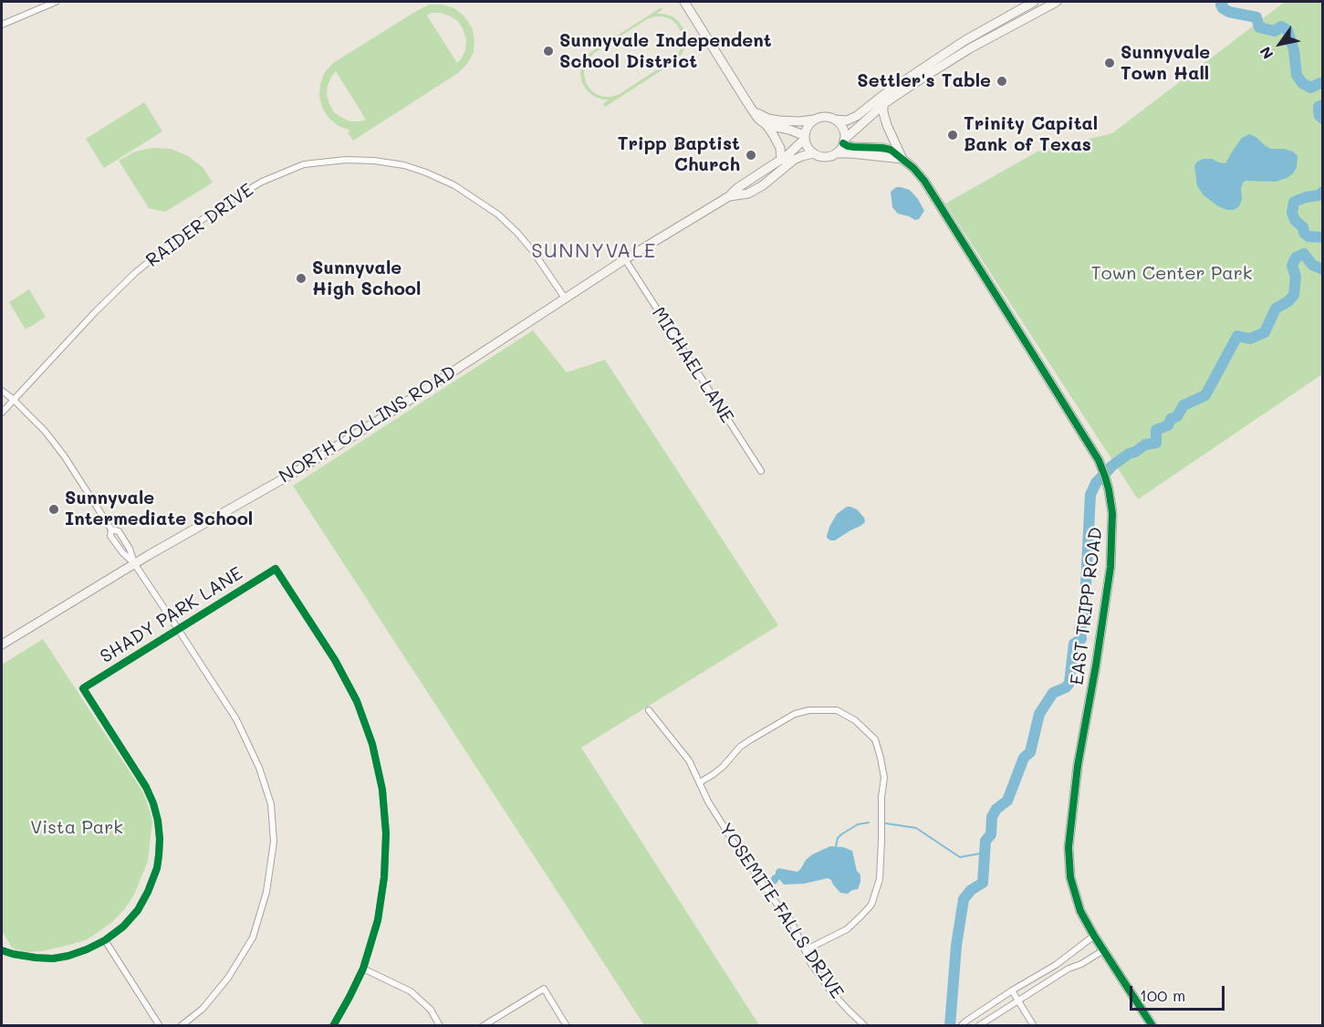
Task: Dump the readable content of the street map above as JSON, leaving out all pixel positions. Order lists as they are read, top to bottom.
{
  "streets": {
    "street": [
      "RAIDER DRIVE",
      "MICHAEL LANE",
      "NORTH COLLINS ROAD",
      "EAST TRIPP ROAD",
      "SHADY PARK LANE",
      "YOSEMITE FALLS DRIVE"
    ]
  },
  "crossings": [
    ["RAIDER DRIVE", "NORTH COLLINS ROAD"],
    ["MICHAEL LANE", "NORTH COLLINS ROAD"],
    ["NORTH COLLINS ROAD", "EAST TRIPP ROAD"]
  ],
  "districts": ["SUNNYVALE"],
  "parks": ["Town Center Park", "Vista Park"],
  "places": [
    "Sunnyvale Independent School District",
    "Sunnyvale Town Hall",
    "Settler's Table",
    "Trinity Capital Bank of Texas",
    "Tripp Baptist Church",
    "Sunnyvale High School",
    "Sunnyvale Intermediate School"
  ],
  "scale_bar": "100 m",
  "north": "bottom left"
}
